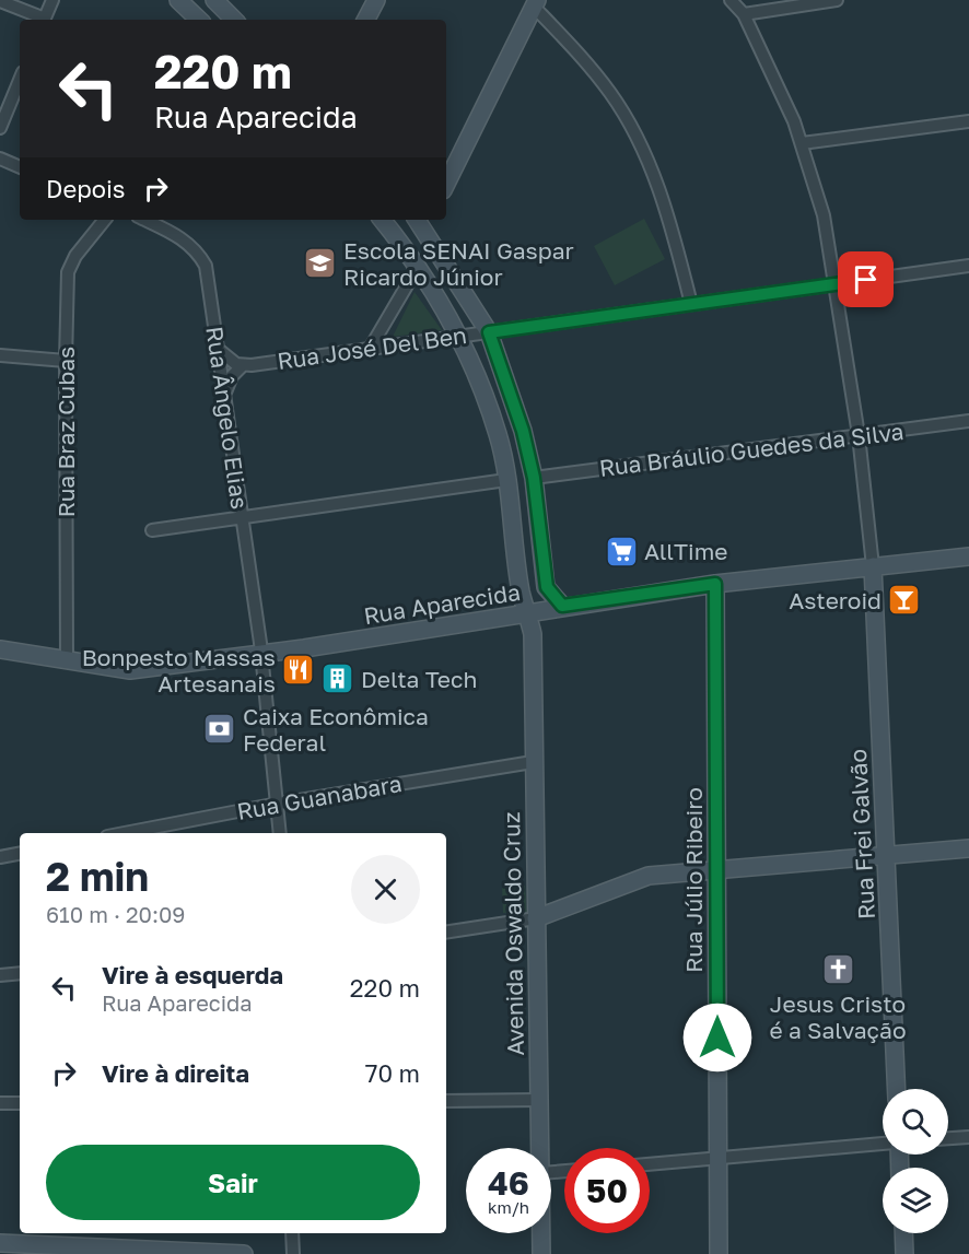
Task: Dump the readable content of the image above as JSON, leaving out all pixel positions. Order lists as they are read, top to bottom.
{
  "streets": {
    "main road": [
      "Rua Aparecida",
      "Rua Frei Galvão",
      "Rua Júlio Ribeiro",
      "Avenida Oswaldo Cruz"
    ],
    "street": [
      "Rua José Del Ben",
      "Rua Ângelo Elias",
      "Rua Braz Cubas",
      "Rua Bráulio Guedes da Silva",
      "Rua Guanabara"
    ]
  },
  "crossings": [
    ["Rua José Del Ben", "Avenida Oswaldo Cruz"],
    ["Rua Ângelo Elias", "Rua Aparecida"],
    ["Rua Ângelo Elias", "Rua Guanabara"],
    ["Rua Braz Cubas", "Rua Aparecida"],
    ["Rua Aparecida", "Rua Frei Galvão"],
    ["Rua Aparecida", "Rua Júlio Ribeiro"],
    ["Rua Aparecida", "Avenida Oswaldo Cruz"],
    ["Rua Guanabara", "Avenida Oswaldo Cruz"]
  ],
  "places": {
    "school or university": ["Escola SENAI Gaspar Ricardo Júnior"],
    "supermarket": ["AllTime"],
    "bar": ["Asteroid"],
    "restaurant": ["Bonpesto Massas Artesanais"],
    "building": ["Delta Tech"],
    "bank": ["Caixa Econômica Federal"],
    "church": ["Jesus Cristo é a Salvação"]
  },
  "page": {
    "turn": ["220 m", "Rua Aparecida"],
    "then": "Depois",
    "heading": ["2 min", "610 m · 20:09"],
    "list": [
      {
        "name": "Vire à esquerda",
        "note": "Rua Aparecida",
        "value": "220 m"
      },
      {
        "name": "Vire à direita",
        "value": "70 m"
      }
    ],
    "buttons": "Sair",
    "speed": "46 km/h",
    "limit": "50"
  }
}
